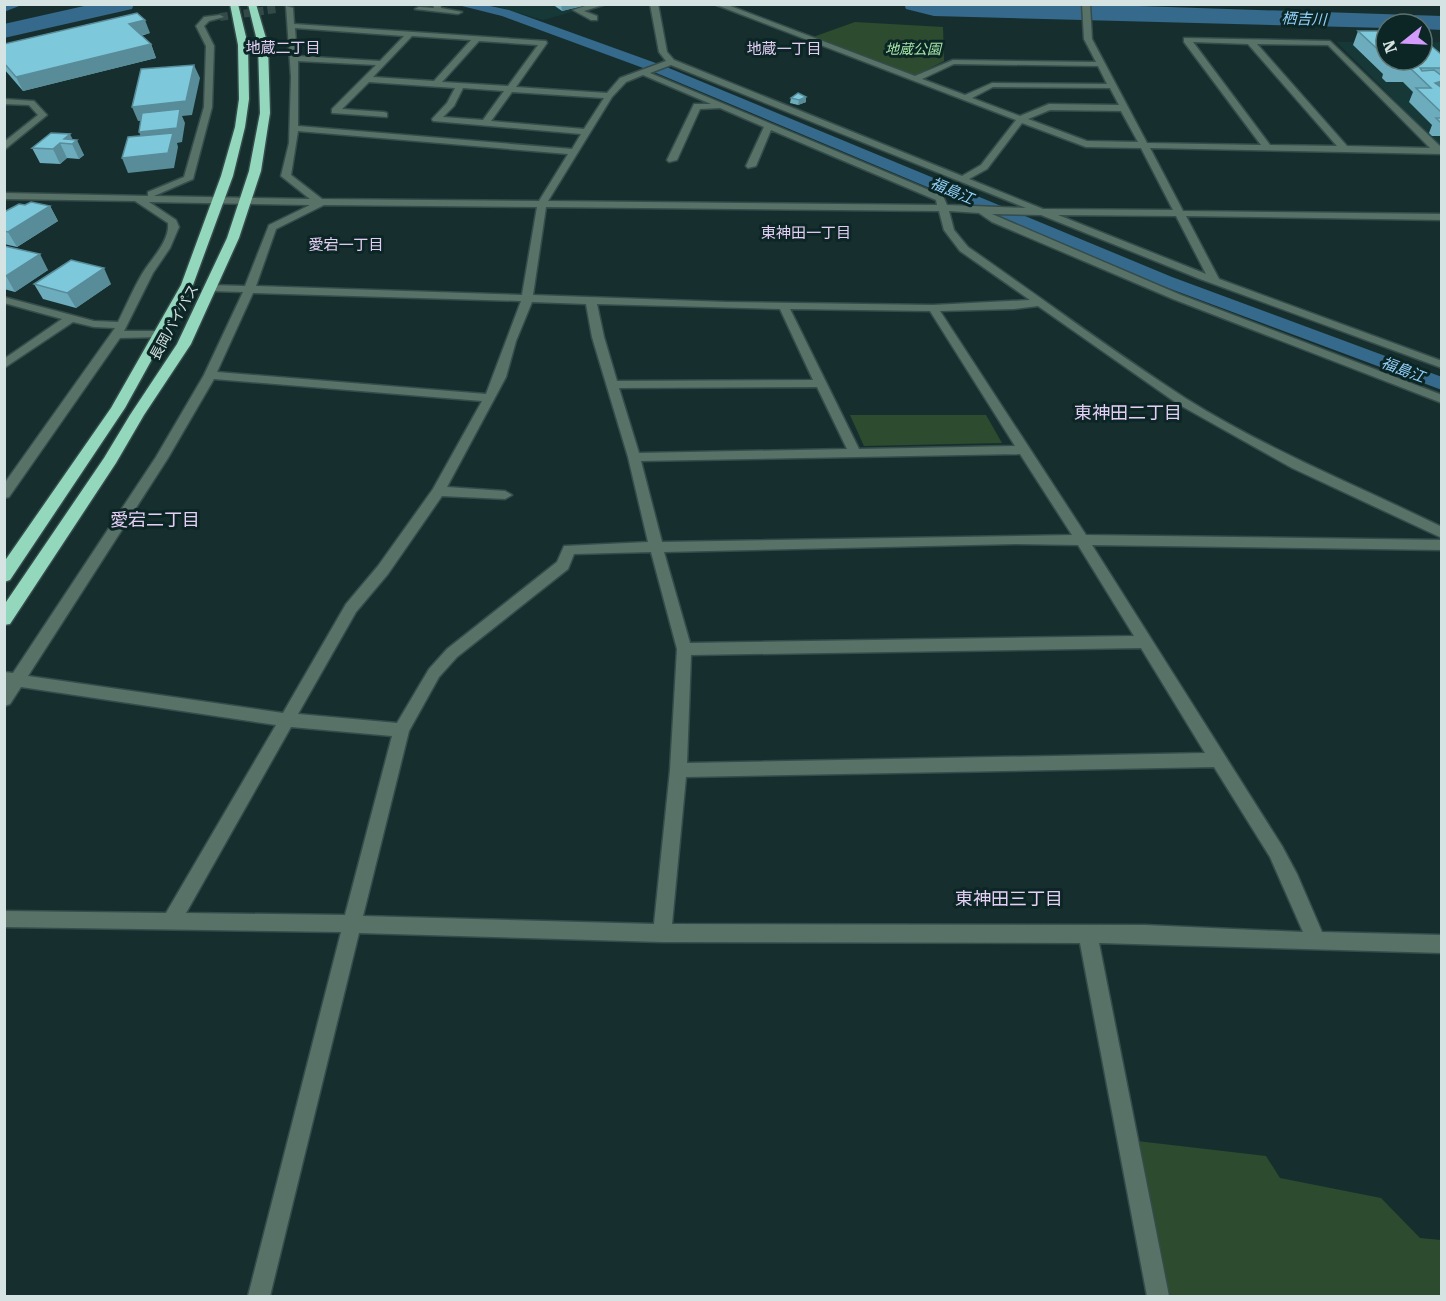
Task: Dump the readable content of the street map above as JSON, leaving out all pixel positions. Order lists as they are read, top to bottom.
{
  "streets": {
    "highway": ["長岡バイパス"]
  },
  "districts": [
    "地蔵二丁目",
    "地蔵一丁目",
    "東神田一丁目",
    "愛宕一丁目",
    "東神田二丁目",
    "愛宕二丁目",
    "東神田三丁目"
  ],
  "water": ["栖吉川", "福島江"],
  "parks": ["地蔵公園"],
  "north": "left"
}
